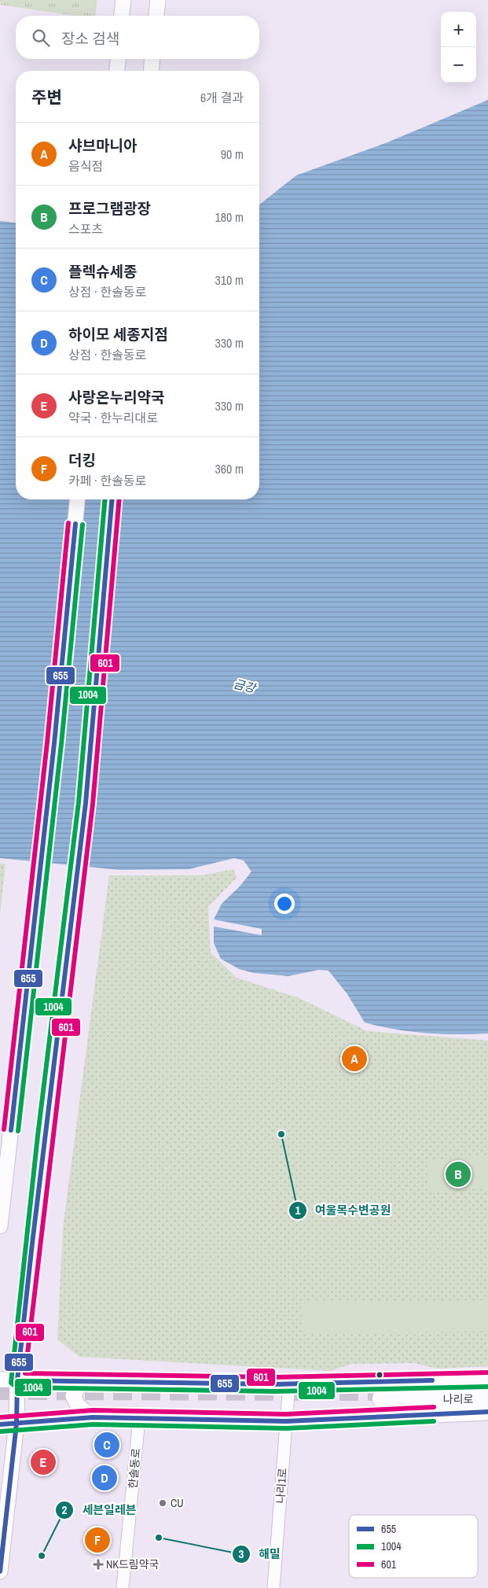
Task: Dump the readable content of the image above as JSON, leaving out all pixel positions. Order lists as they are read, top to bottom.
{
  "streets": {
    "main road": ["나리로"],
    "street": ["한솔동로", "나리1로"]
  },
  "water": ["금강"],
  "places": {
    "other": [
      "여울목수변공원",
      "CU",
      "해밀",
      "세븐일레븐"
    ],
    "health": ["NK드림약국"]
  },
  "lines": ["transit line 655", "transit line 1004", "transit line 601"],
  "legend": ["655", "1004", "601"],
  "page": {
    "map_buttons": ["+", "−"],
    "search": "장소 검색",
    "heading": ["주변", "6개 결과"],
    "list": [
      {
        "mark": "A",
        "name": "샤브마니아",
        "note": "음식점",
        "value": "90 m"
      },
      {
        "mark": "B",
        "name": "프로그램광장",
        "note": "스포츠",
        "value": "180 m"
      },
      {
        "mark": "C",
        "name": "플렉슈세종",
        "note": "상점 · 한솔동로",
        "value": "310 m"
      },
      {
        "mark": "D",
        "name": "하이모 세종지점",
        "note": "상점 · 한솔동로",
        "value": "330 m"
      },
      {
        "mark": "E",
        "name": "사랑온누리약국",
        "note": "약국 · 한누리대로",
        "value": "330 m"
      },
      {
        "mark": "F",
        "name": "더킹",
        "note": "카페 · 한솔동로",
        "value": "360 m"
      }
    ],
    "pins": [
      "A",
      "B",
      "C",
      "E",
      "D",
      "F"
    ]
  }
}
